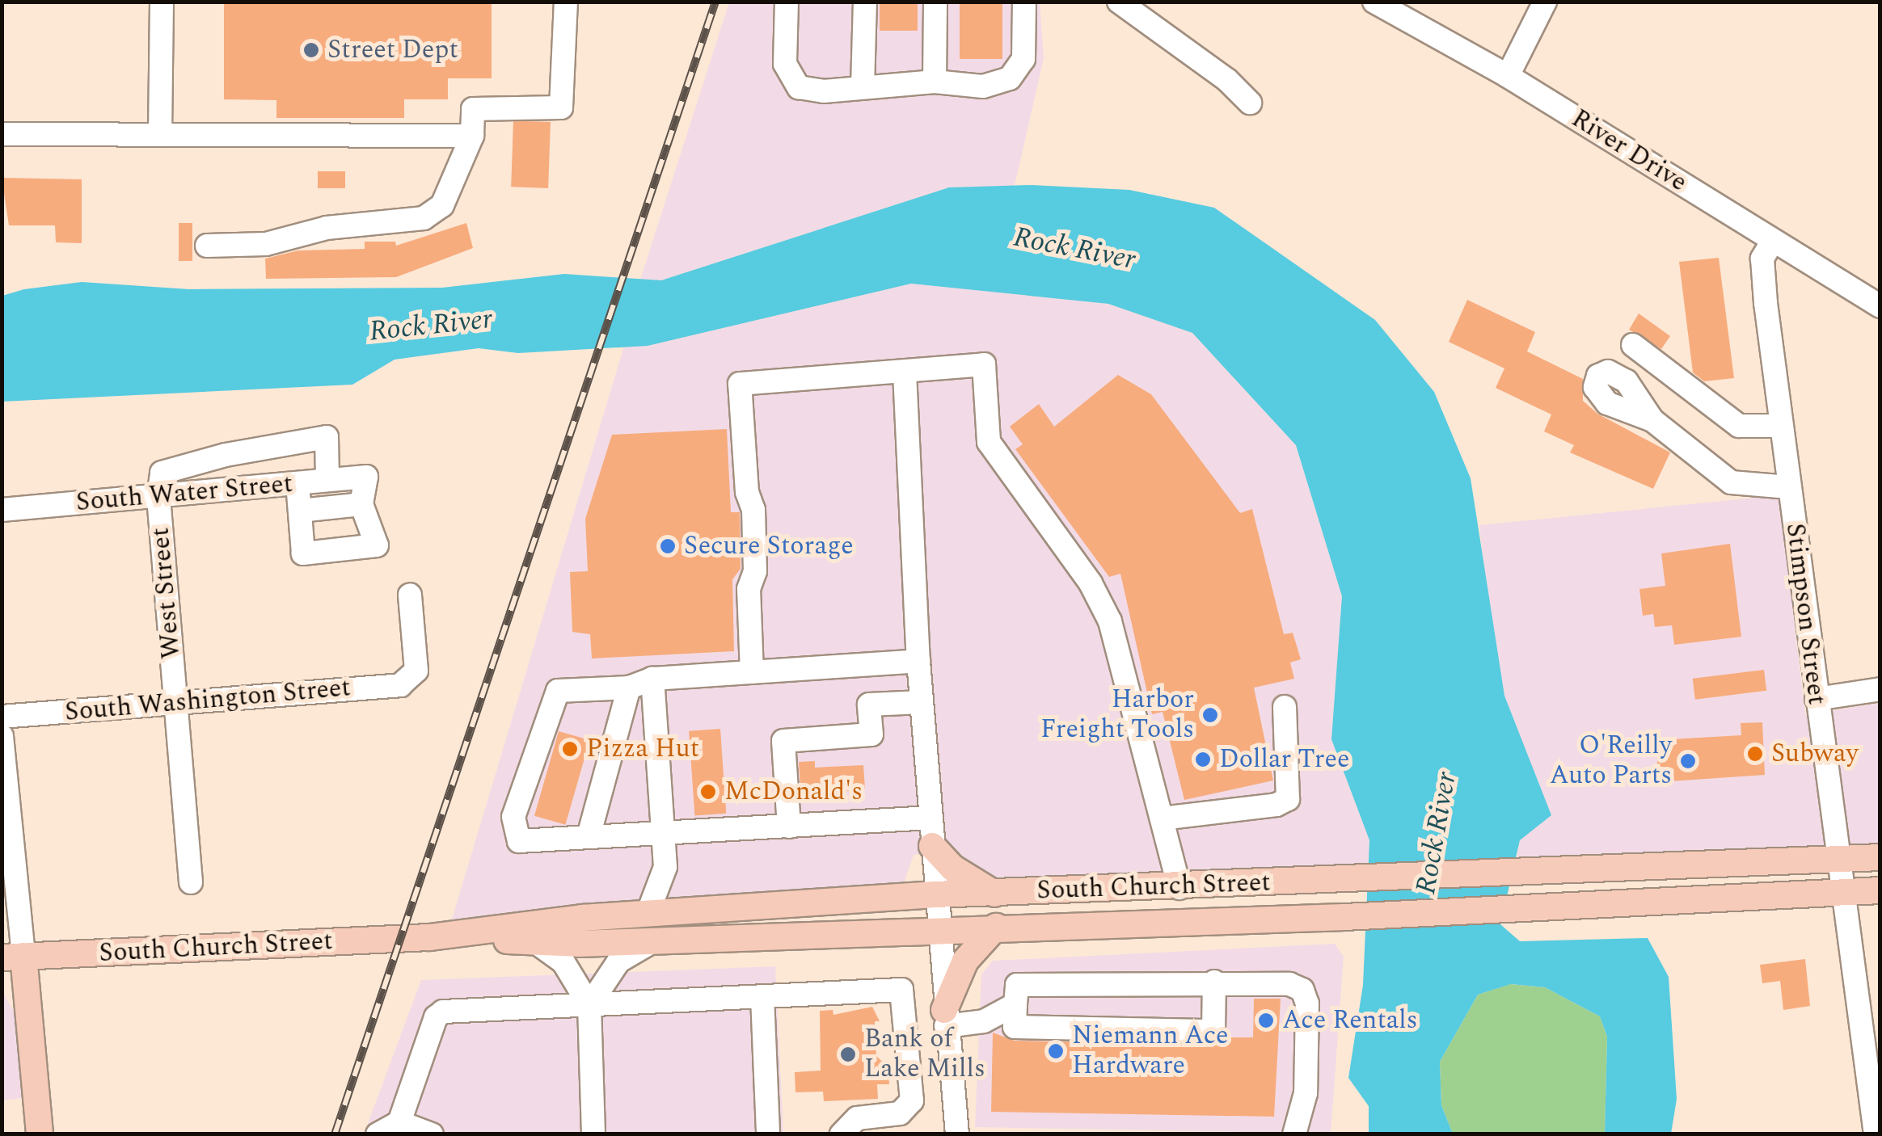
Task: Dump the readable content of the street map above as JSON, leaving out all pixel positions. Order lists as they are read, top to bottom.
{
  "streets": {
    "main road": ["South Church Street"],
    "street": [
      "River Drive",
      "South Water Street",
      "West Street",
      "Stimpson Street",
      "South Washington Street"
    ]
  },
  "crossings": [
    ["River Drive", "Stimpson Street"],
    ["South Water Street", "West Street"],
    ["West Street", "South Washington Street"],
    ["Stimpson Street", "South Church Street"]
  ],
  "water": ["Rock River"],
  "places": [
    "Street Dept",
    "Secure Storage",
    "Harbor Freight Tools",
    "Pizza Hut",
    "Subway",
    "Dollar Tree",
    "O'Reilly Auto Parts",
    "McDonald's",
    "Ace Rentals",
    "Niemann Ace Hardware",
    "Bank of Lake Mills"
  ]
}
